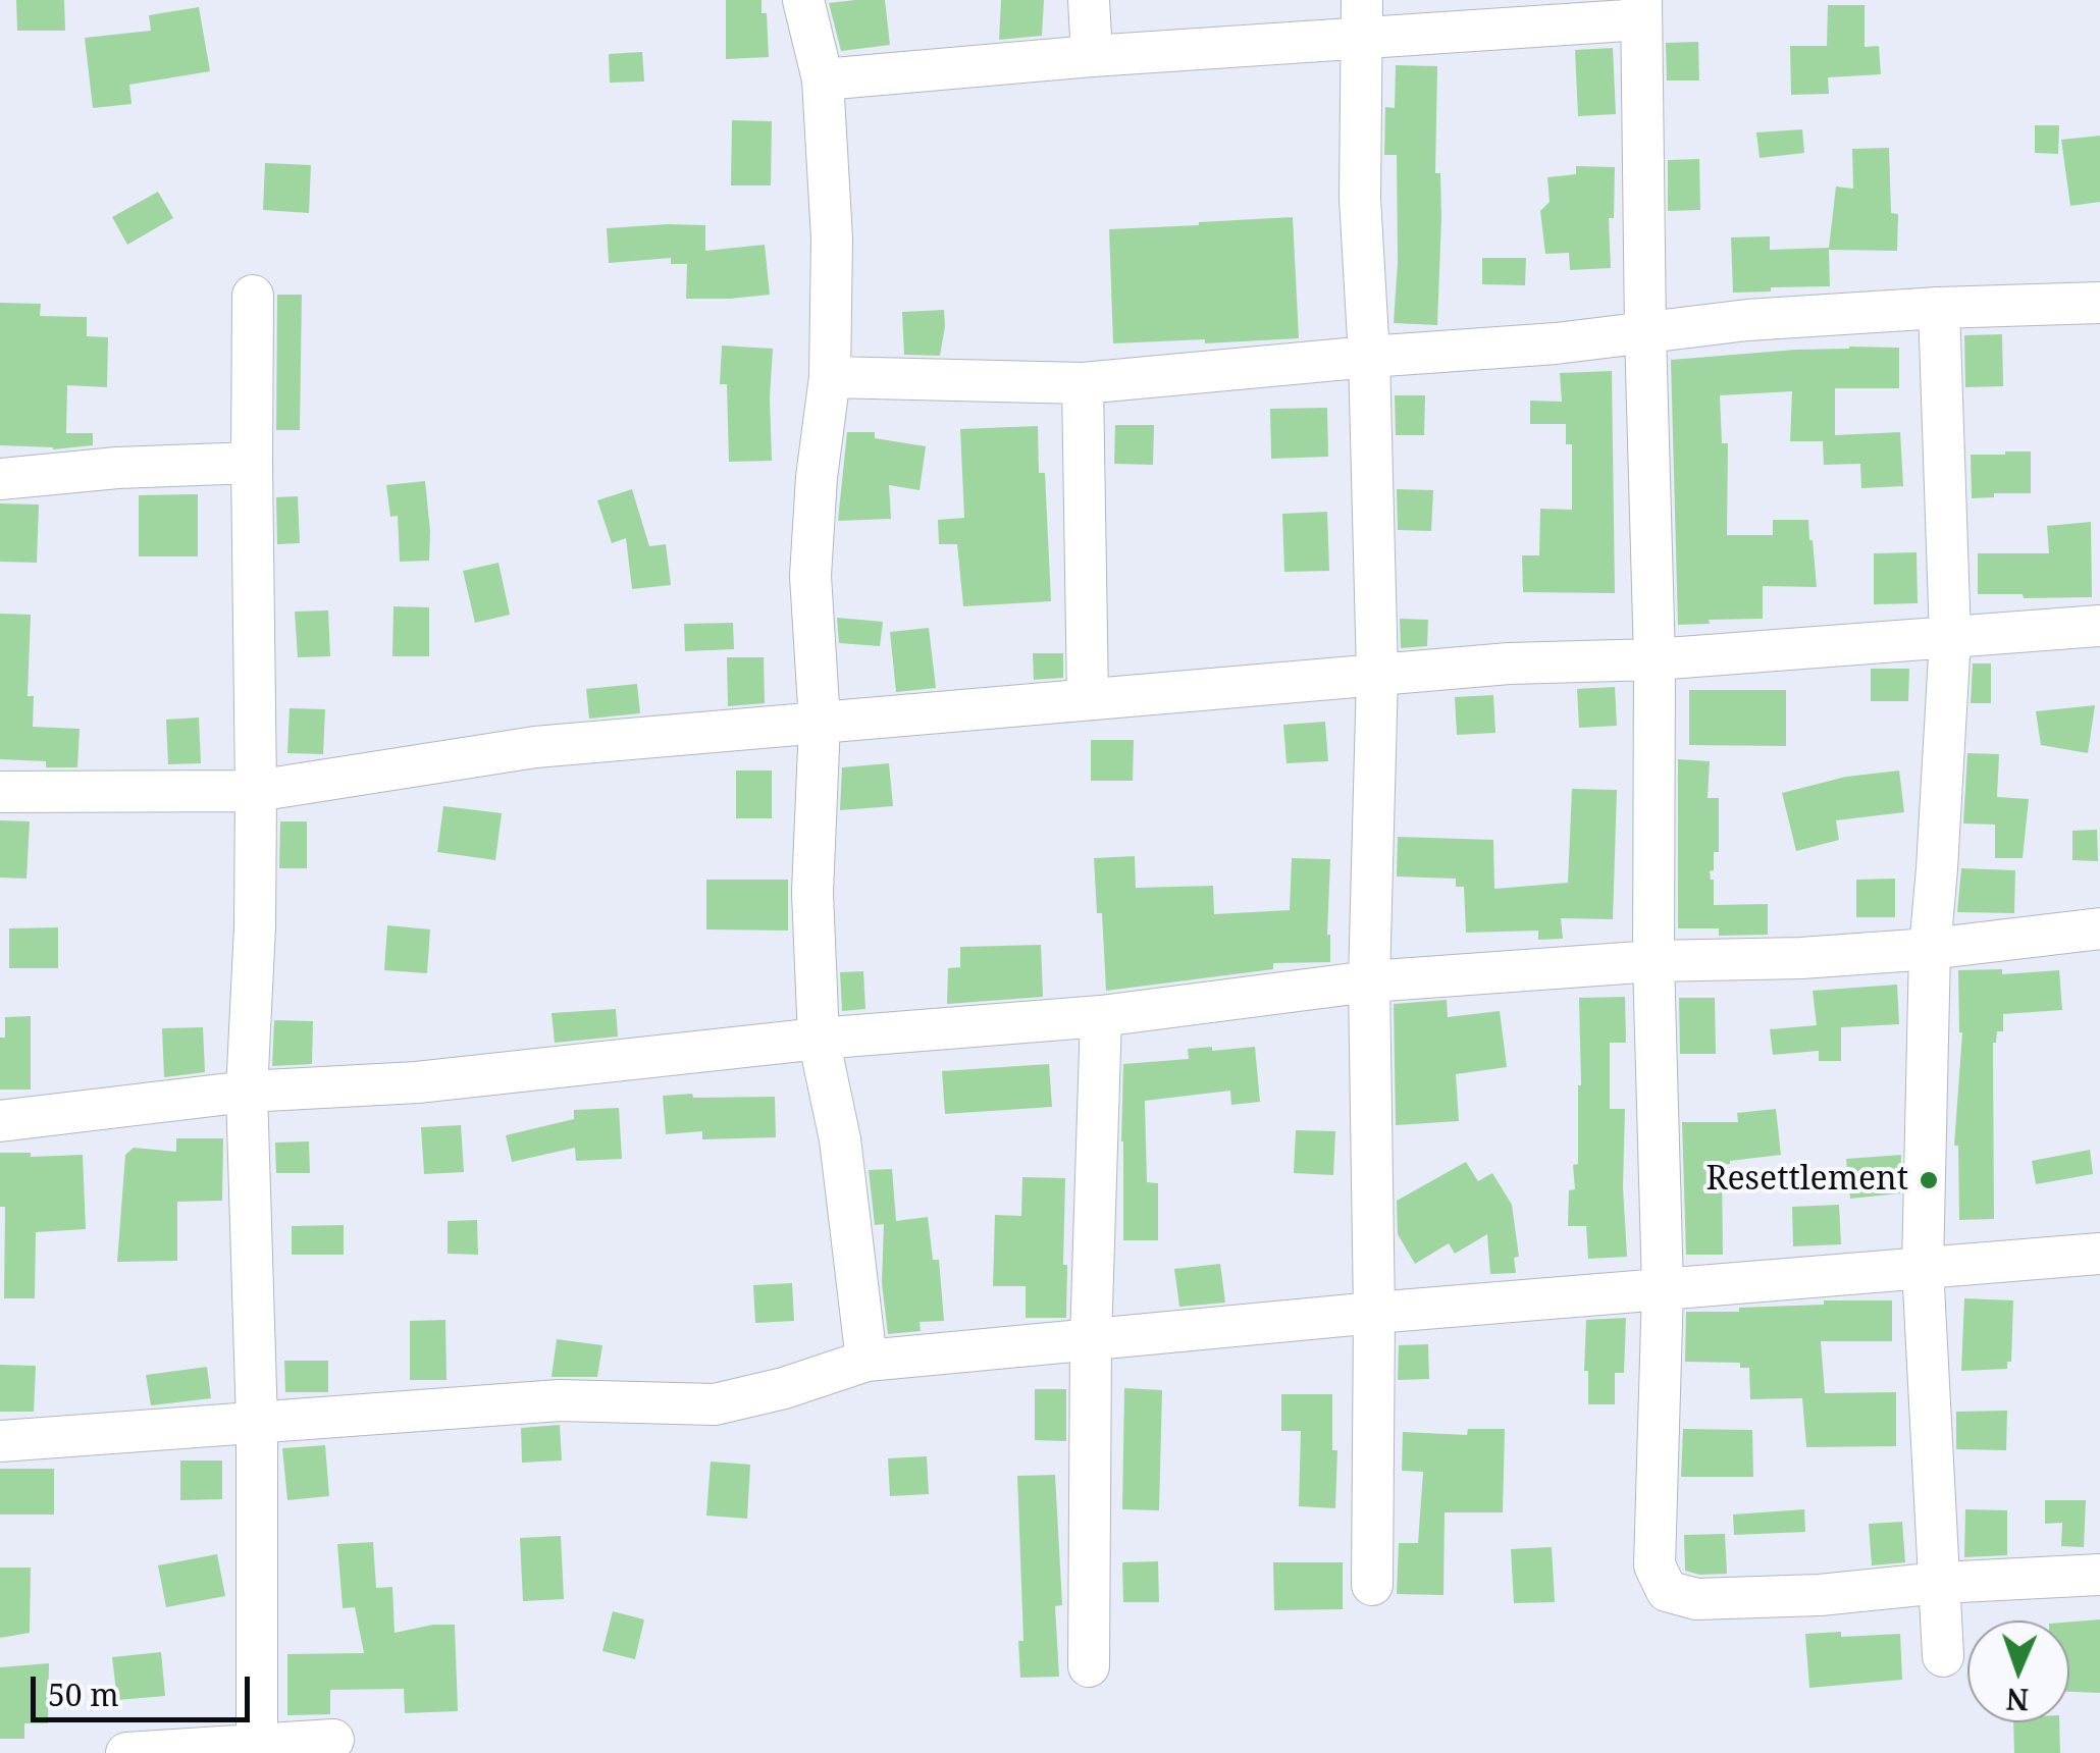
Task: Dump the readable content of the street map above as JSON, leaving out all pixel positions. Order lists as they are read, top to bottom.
{
  "places": ["Resettlement"],
  "scale_bar": "50 m",
  "north": "bottom"
}
